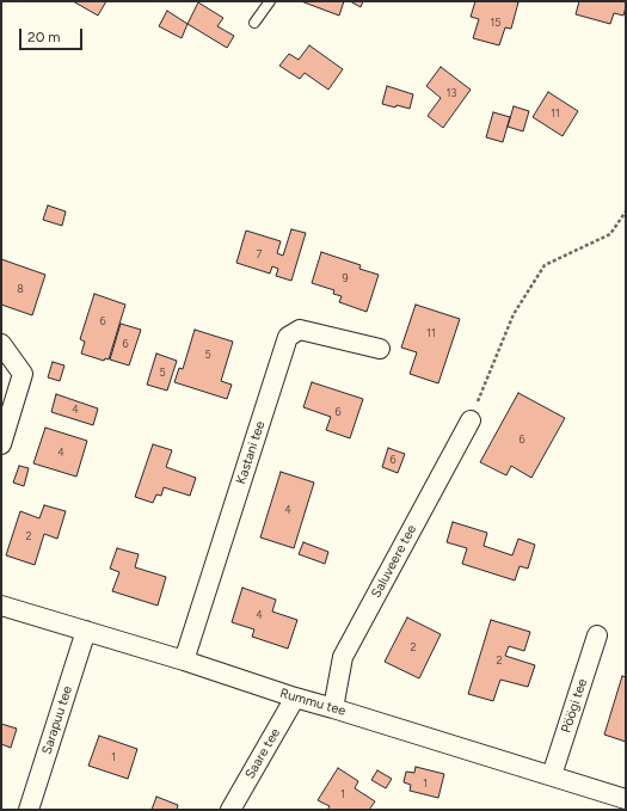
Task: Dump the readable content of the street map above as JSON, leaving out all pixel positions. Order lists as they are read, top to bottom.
{
  "streets": {
    "street": [
      "Kastani tee",
      "Saluveere tee",
      "Rummu tee",
      "Pöögi tee",
      "Sarapuu tee",
      "Saare tee"
    ]
  },
  "crossings": [
    ["Kastani tee", "Rummu tee"],
    ["Saluveere tee", "Rummu tee"],
    ["Rummu tee", "Pöögi tee"],
    ["Rummu tee", "Sarapuu tee"],
    ["Rummu tee", "Saare tee"]
  ],
  "house_numbers": [
    "15",
    "13",
    "11",
    "7",
    "9",
    "8",
    "6",
    "11",
    "6",
    "5",
    "5",
    "4",
    "6",
    "6",
    "4",
    "6",
    "4",
    "2",
    "4",
    "2",
    "2",
    "1",
    "1",
    "1"
  ],
  "scale_bar": "20 m"
}
